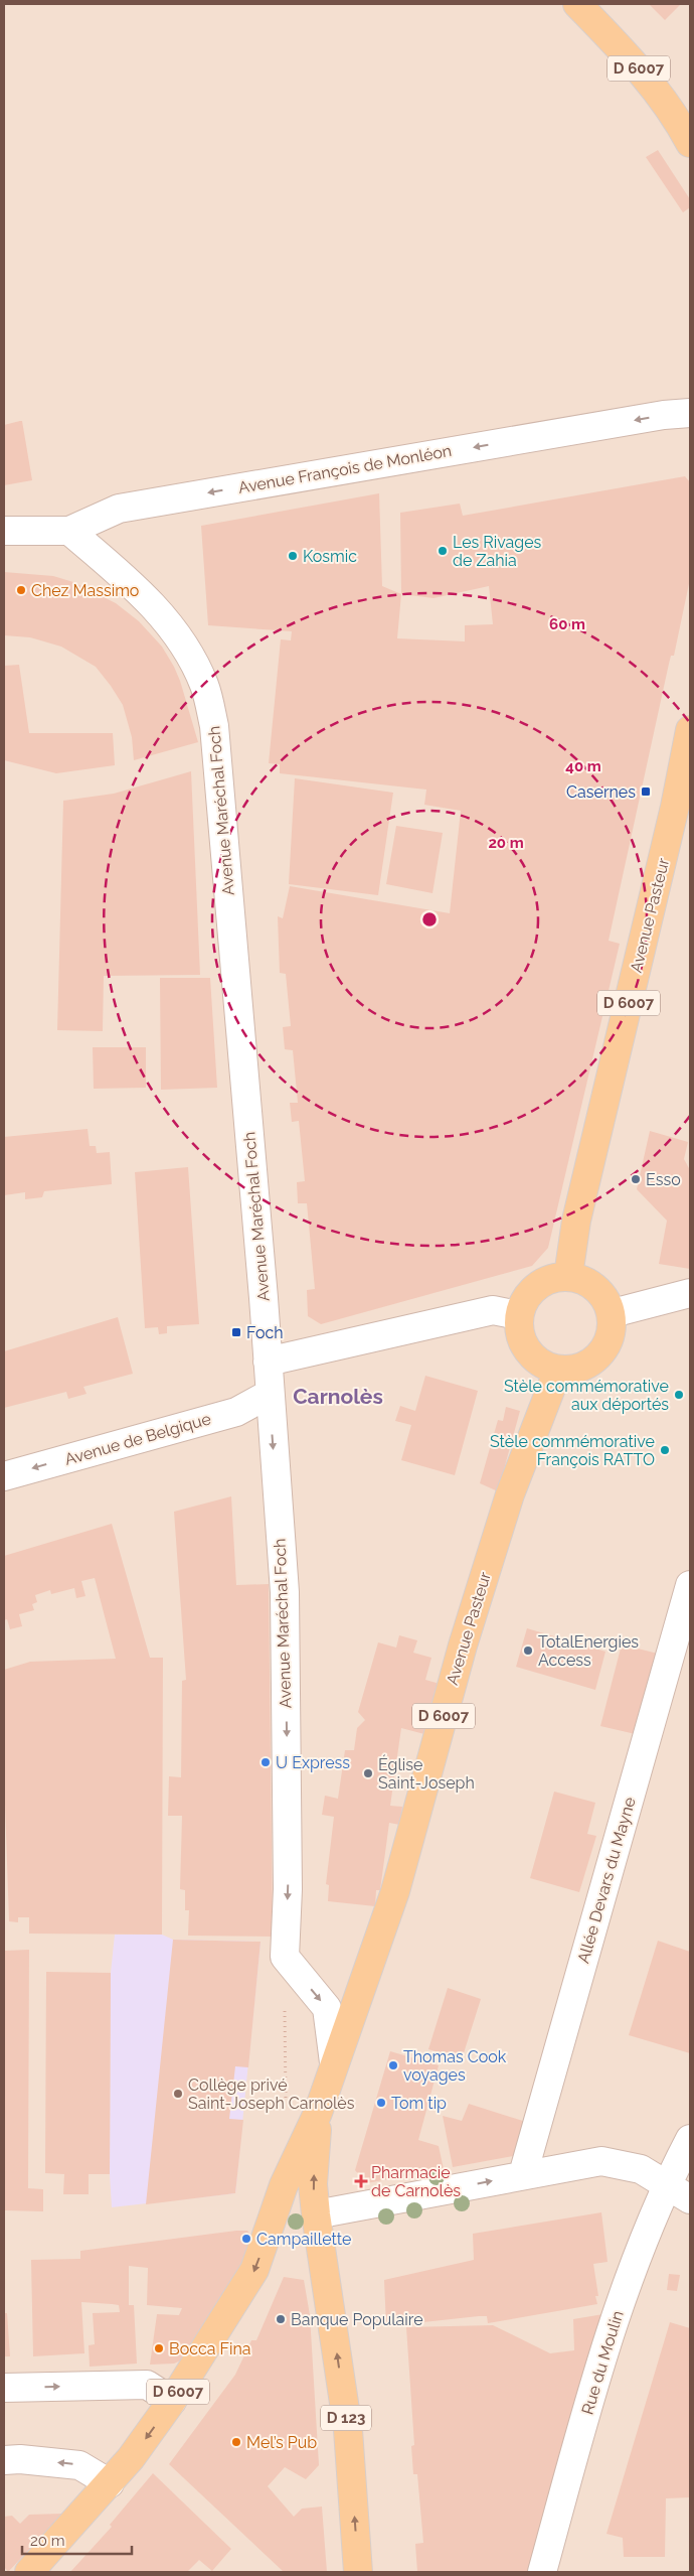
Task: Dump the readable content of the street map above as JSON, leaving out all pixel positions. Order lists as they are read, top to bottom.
{
  "streets": {
    "main road": ["D 6007", "Avenue Pasteur", "D 123"],
    "street": [
      "Avenue François de Monléon",
      "Avenue Maréchal Foch",
      "Avenue de Belgique",
      "Allée Devars du Mayne",
      "Rue du Moulin"
    ]
  },
  "crossings": [
    ["D 6007", "Avenue Pasteur"],
    ["D 6007", "D 123"],
    ["Avenue François de Monléon", "Avenue Maréchal Foch"],
    ["Avenue Maréchal Foch", "Avenue de Belgique"]
  ],
  "one_way": ["Avenue François de Monléon", "Avenue Maréchal Foch", "Avenue de Belgique"],
  "districts": ["Carnolès"],
  "places": {
    "other": [
      "Les Rivages de Zahia",
      "Kosmic",
      "Chez Massimo",
      "Esso",
      "Stèle commémorative aux déportés",
      "Stèle commémorative François RATTO",
      "TotalEnergies Access",
      "U Express",
      "Église Saint-Joseph",
      "Thomas Cook voyages",
      "Collège privé Saint-Joseph Carnolès",
      "Tom tip",
      "Campaillette",
      "Banque Populaire",
      "Bocca Fina",
      "Mel’s Pub"
    ],
    "transit": ["Casernes", "Foch"],
    "health": ["Pharmacie de Carnolès"]
  },
  "scale_bar": "20 m",
  "rings": ["60 m", "40 m", "20 m"]
}
